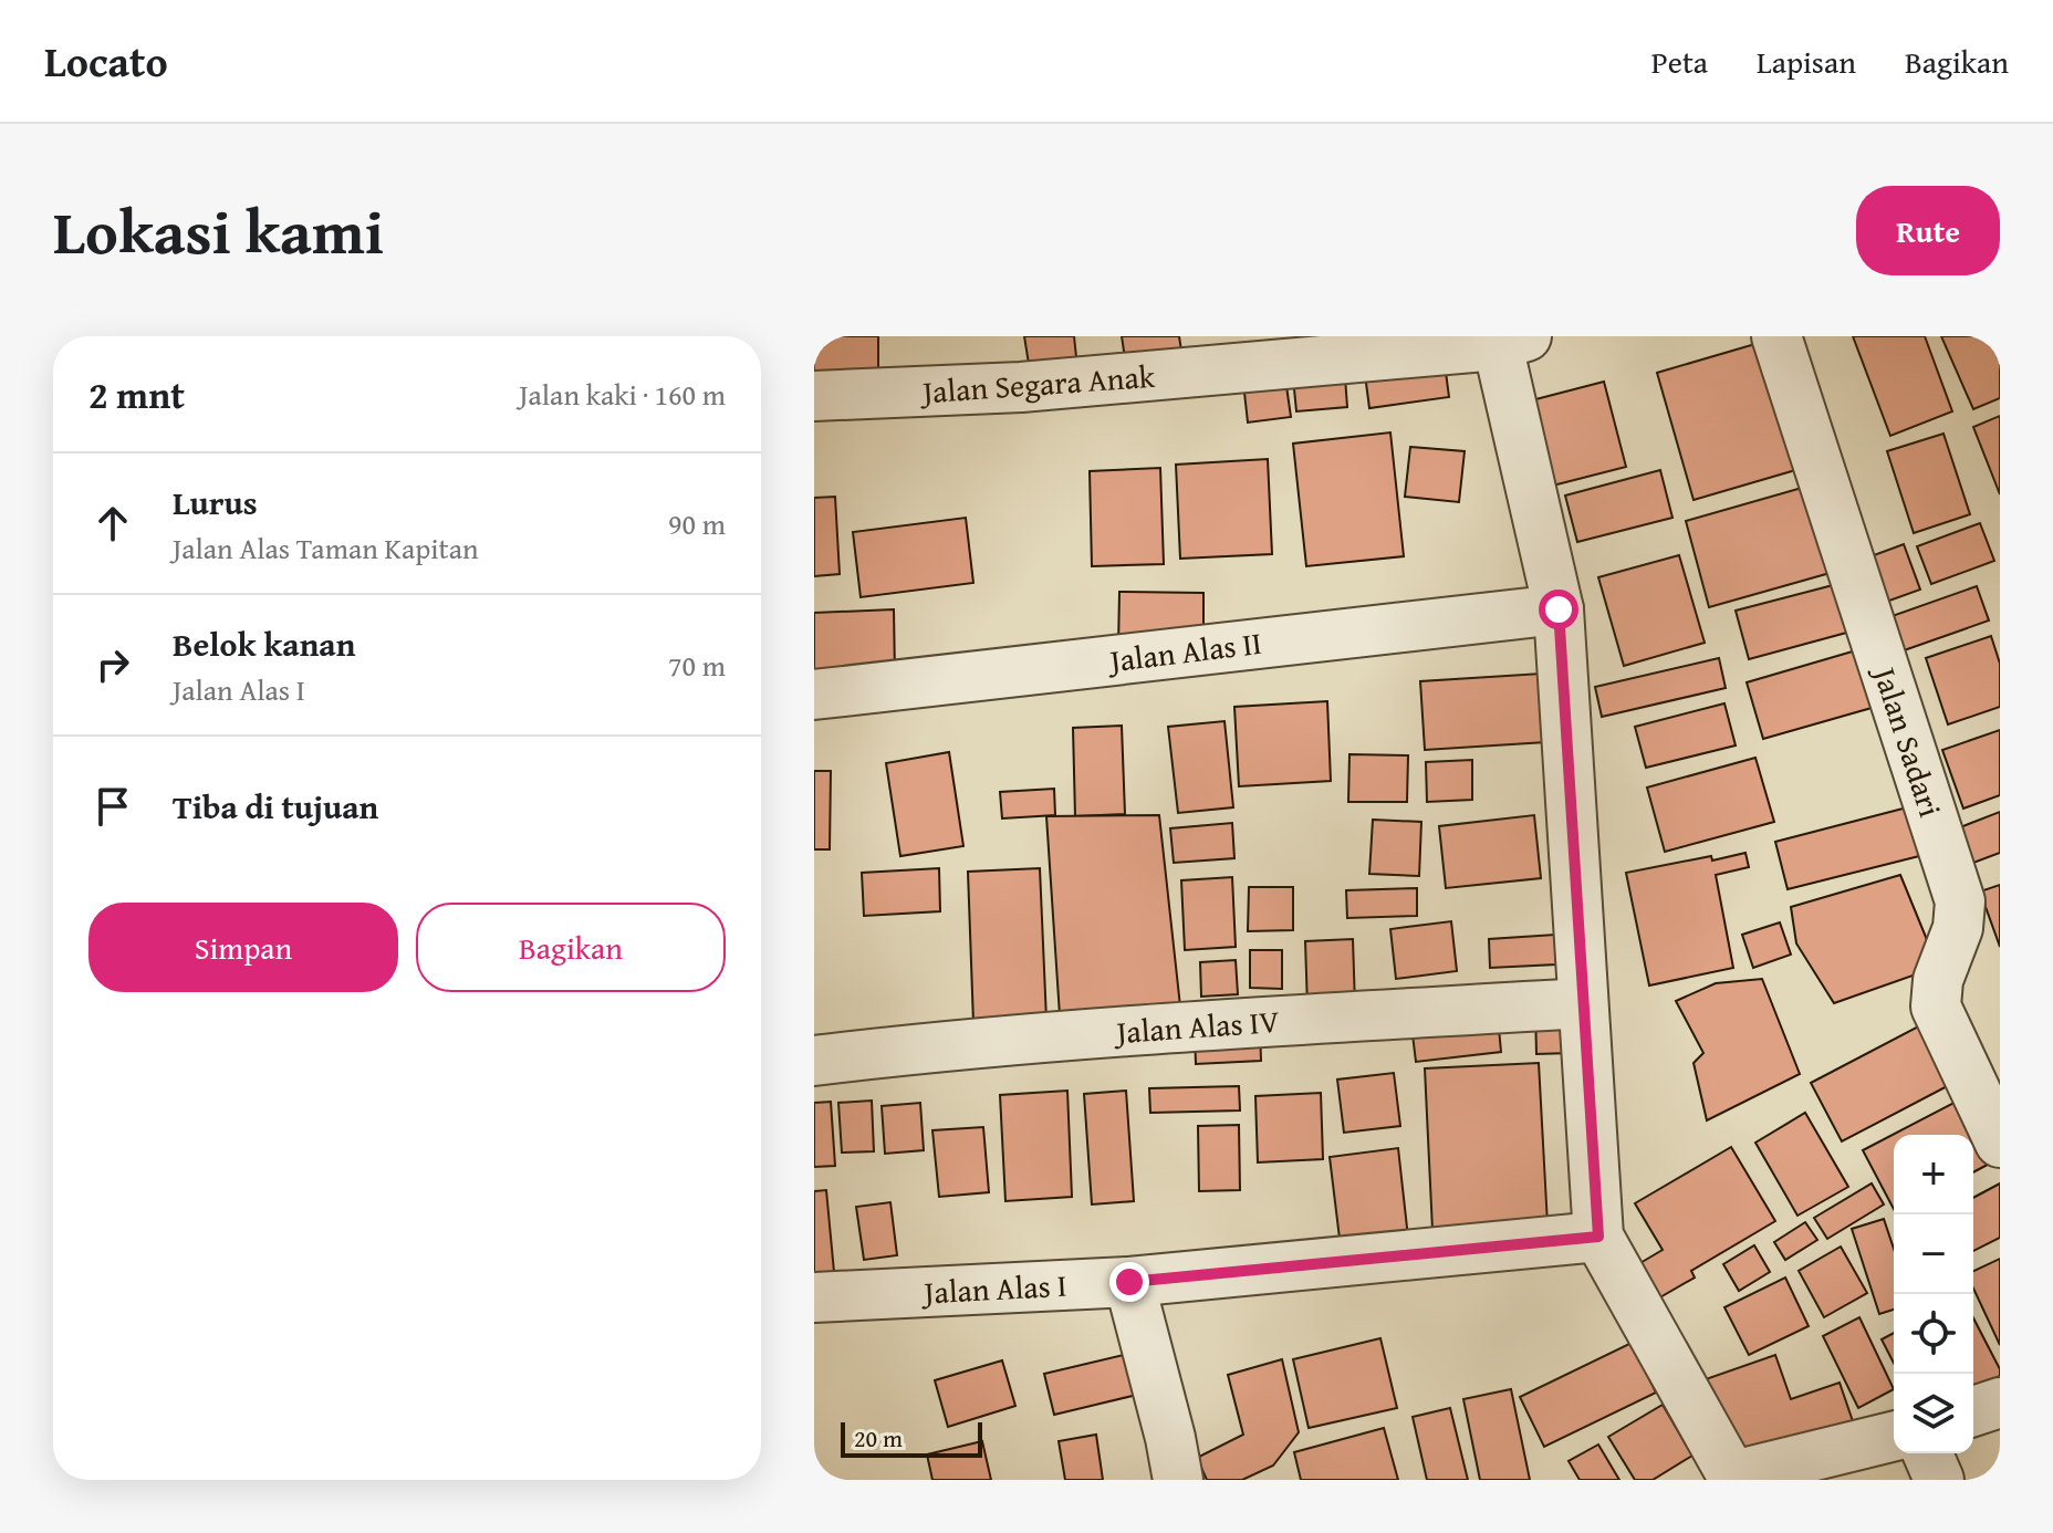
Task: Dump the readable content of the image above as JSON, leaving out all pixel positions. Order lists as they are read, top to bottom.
{
  "streets": {
    "street": [
      "Jalan Segara Anak",
      "Jalan Alas II",
      "Jalan Sadari",
      "Jalan Alas IV",
      "Jalan Alas I"
    ]
  },
  "scale_bar": "20 m",
  "page": {
    "header": "Locato",
    "nav": ["Peta", "Lapisan", "Bagikan"],
    "title": "Lokasi kami",
    "buttons": [
      "Rute",
      ["Simpan", "Bagikan"]
    ],
    "heading": ["2 mnt", "Jalan kaki · 160 m"],
    "list": [
      ["Lurus", "Jalan Alas Taman Kapitan", "90 m"],
      ["Belok kanan", "Jalan Alas I", "70 m"],
      "Tiba di tujuan"
    ],
    "map_buttons": ["+", "−"],
    "scale": "20 m"
  }
}
